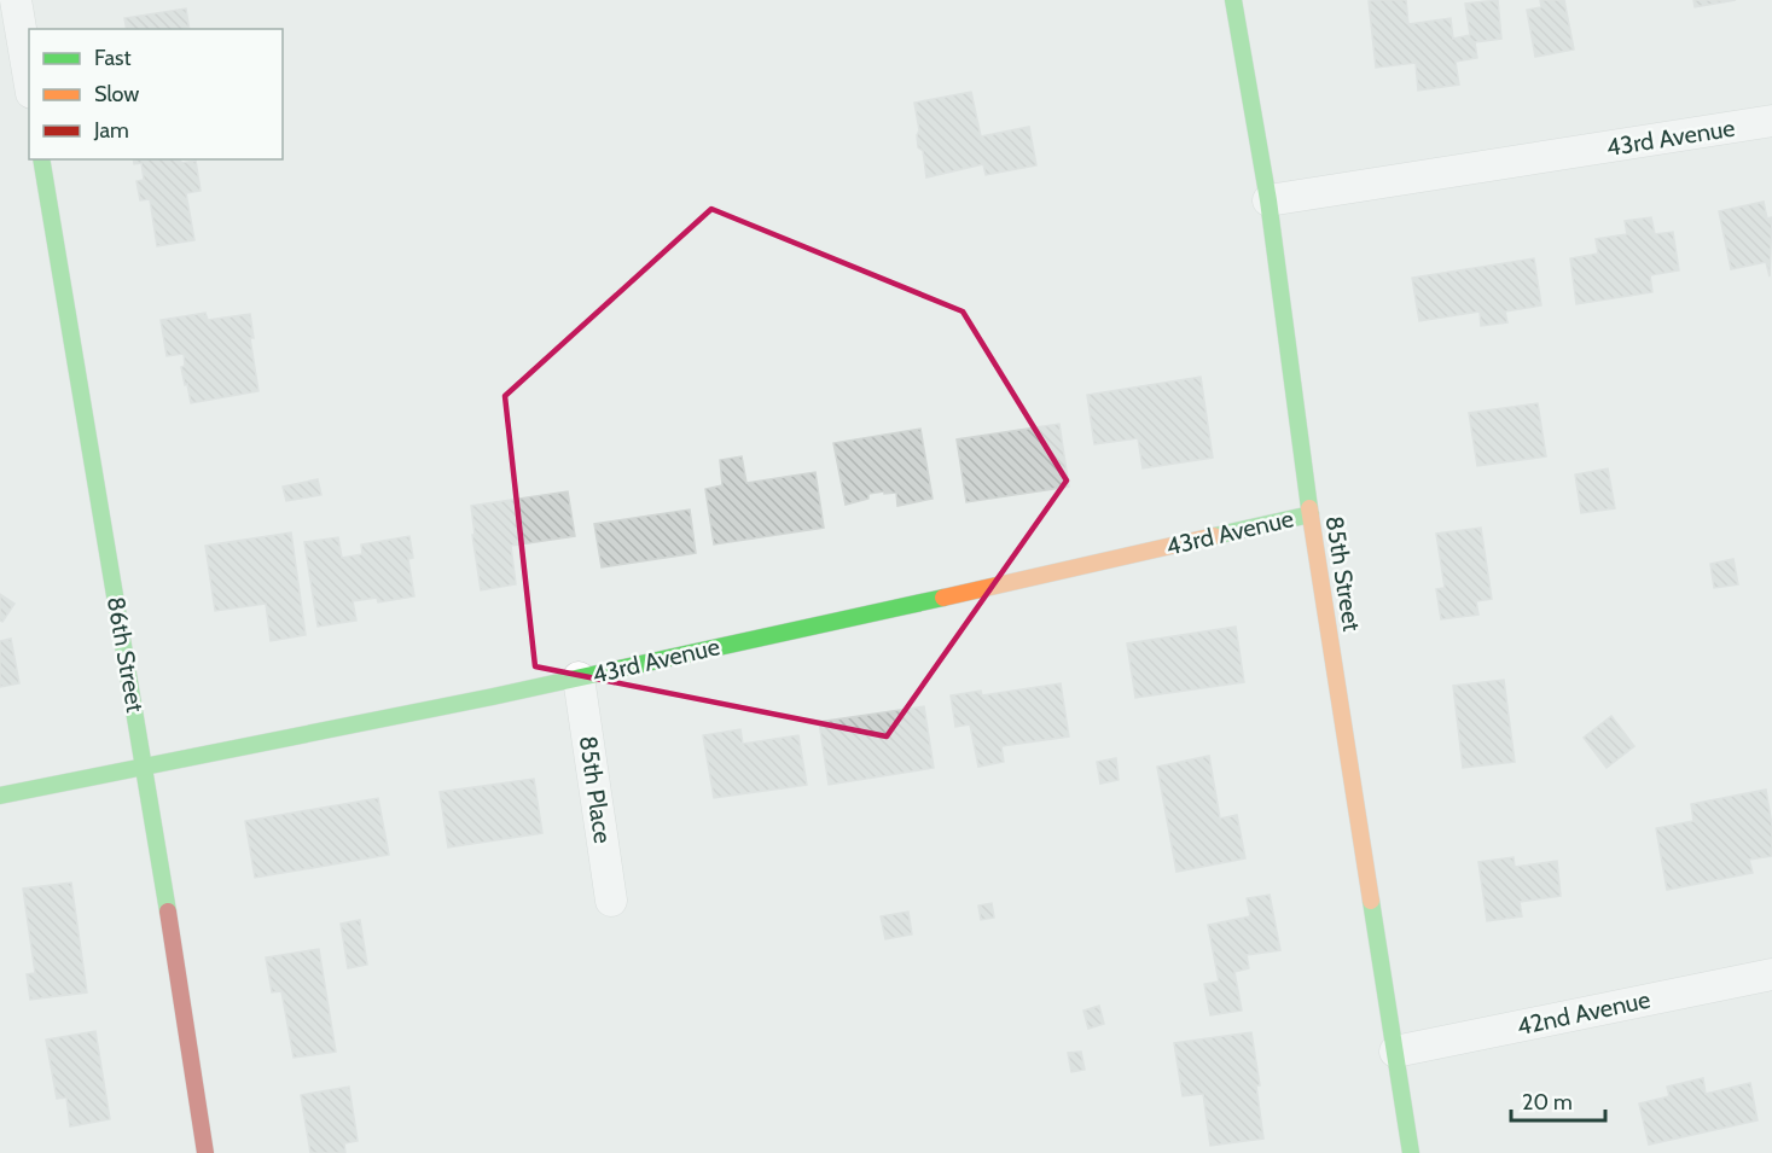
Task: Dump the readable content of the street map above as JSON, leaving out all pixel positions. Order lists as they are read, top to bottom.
{
  "streets": {
    "street": [
      "43rd Avenue",
      "85th Street",
      "86th Street",
      "85th Place",
      "42nd Avenue"
    ]
  },
  "crossings": [
    ["43rd Avenue", "85th Street"],
    ["43rd Avenue", "86th Street"],
    ["43rd Avenue", "85th Place"],
    ["85th Street", "42nd Avenue"]
  ],
  "legend": ["Fast", "Slow", "Jam"],
  "scale_bar": "20 m"
}
